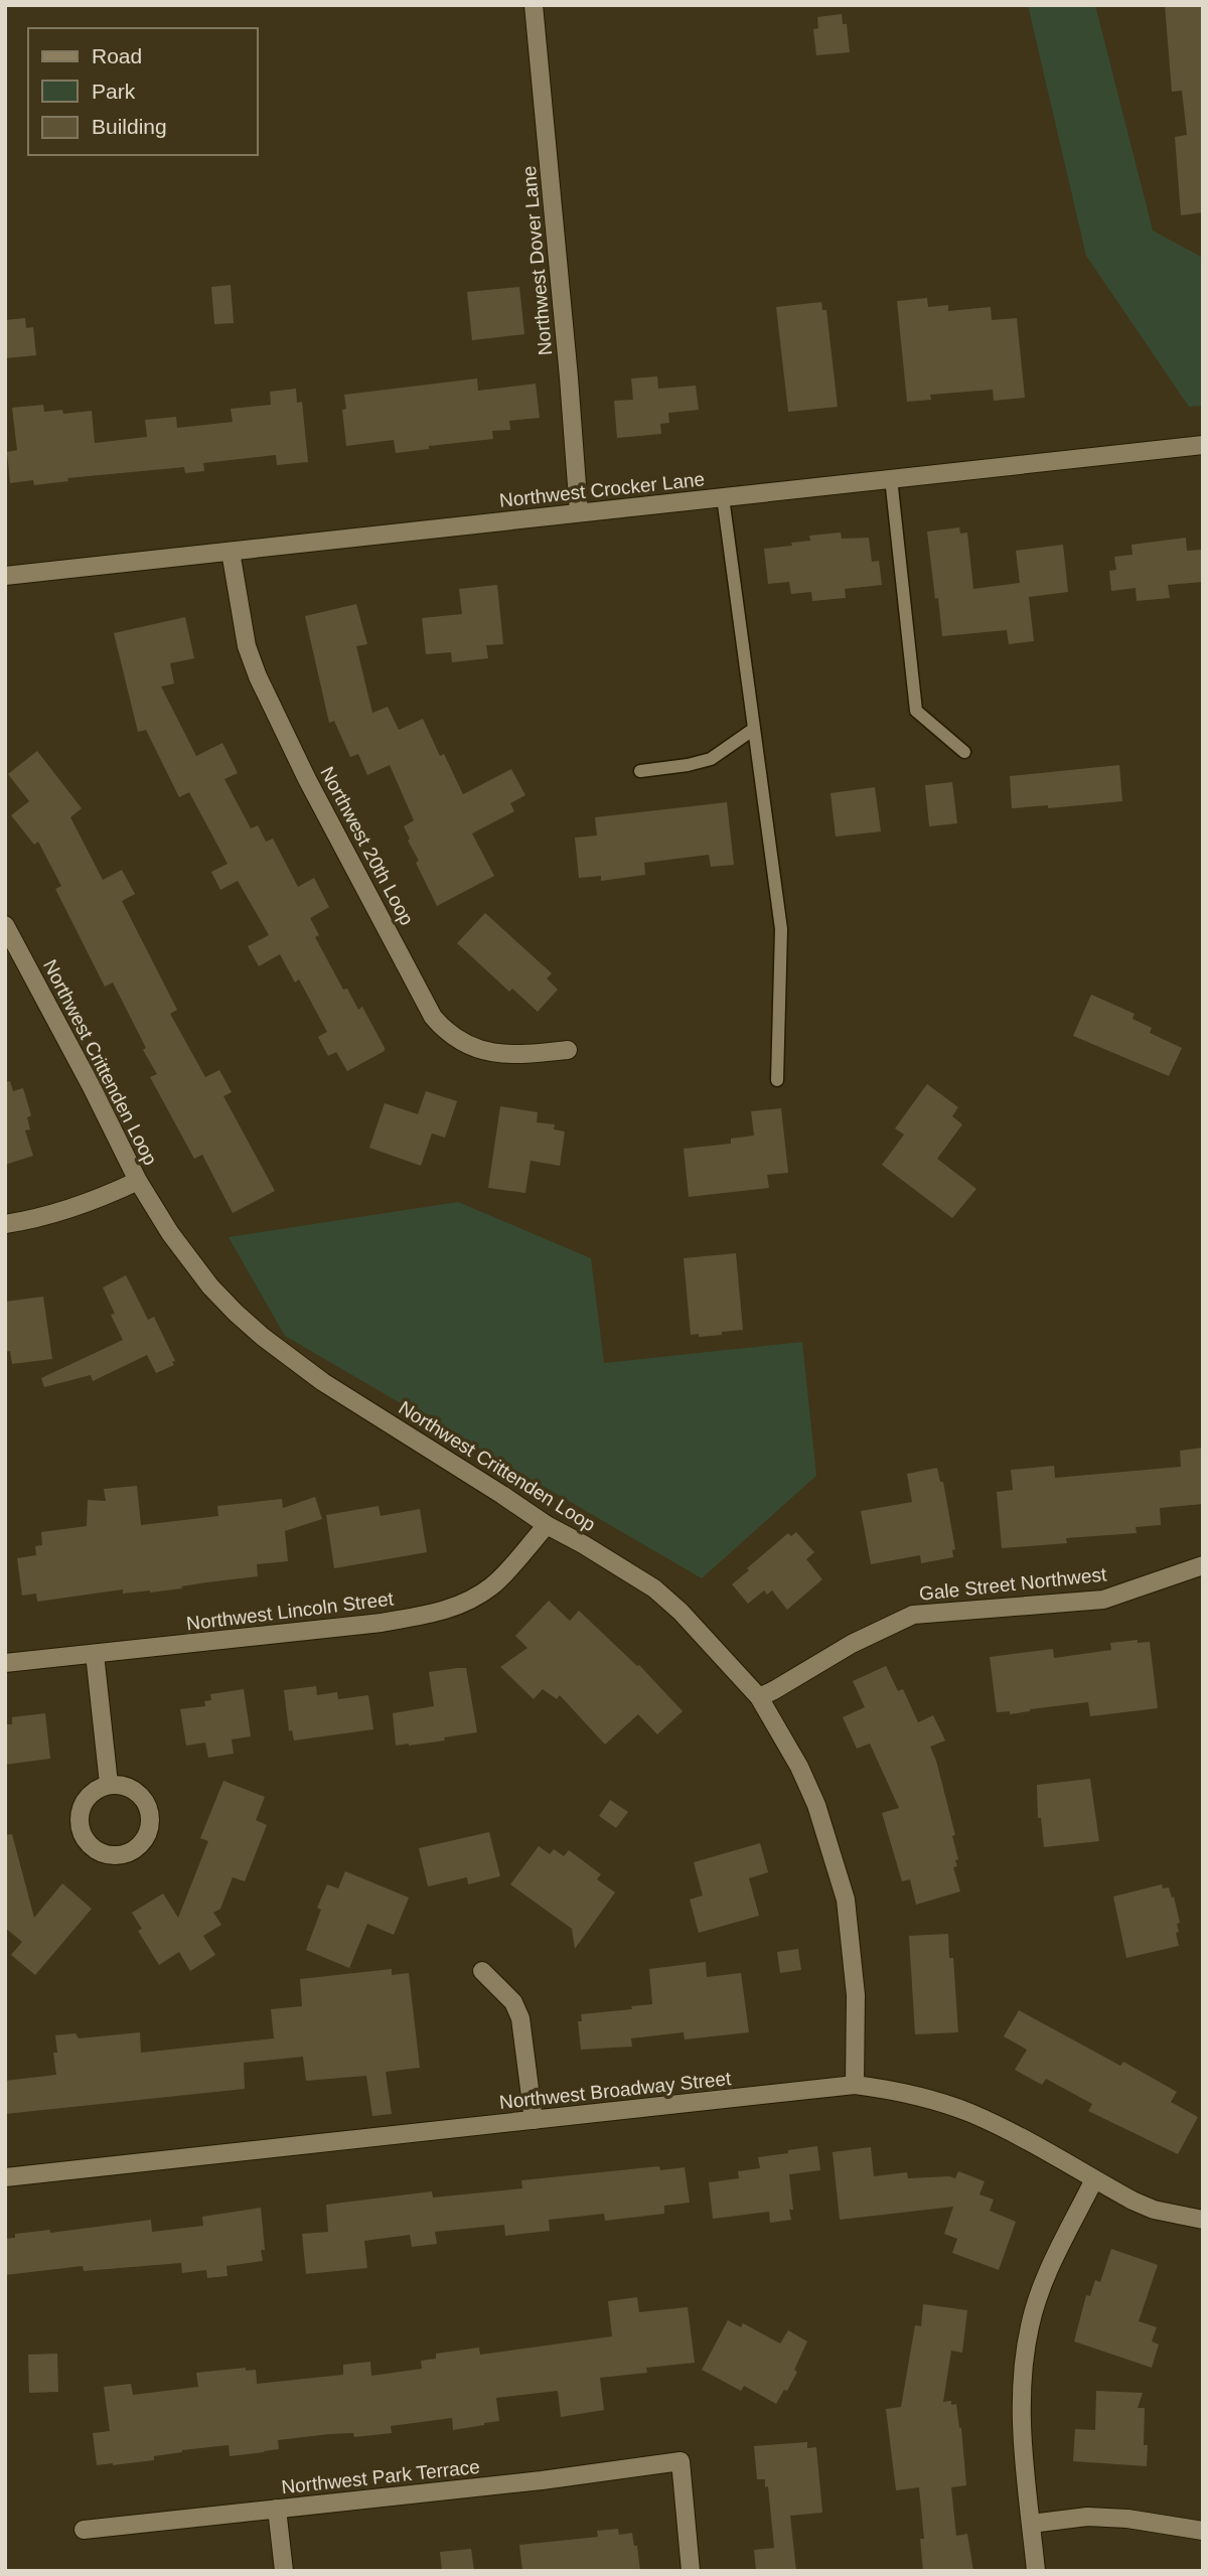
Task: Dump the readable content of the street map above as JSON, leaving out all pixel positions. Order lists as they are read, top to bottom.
{
  "streets": {
    "street": [
      "Northwest Dover Lane",
      "Northwest Crocker Lane",
      "Northwest 20th Loop",
      "Northwest Crittenden Loop",
      "Gale Street Northwest",
      "Northwest Lincoln Street",
      "Northwest Broadway Street",
      "Northwest Park Terrace"
    ]
  },
  "crossings": [
    ["Northwest Dover Lane", "Northwest Crocker Lane"],
    ["Northwest Crocker Lane", "Northwest 20th Loop"],
    ["Northwest Crittenden Loop", "Gale Street Northwest"],
    ["Northwest Crittenden Loop", "Northwest Lincoln Street"],
    ["Northwest Crittenden Loop", "Northwest Broadway Street"]
  ],
  "legend": ["Road", "Park", "Building"]
}
